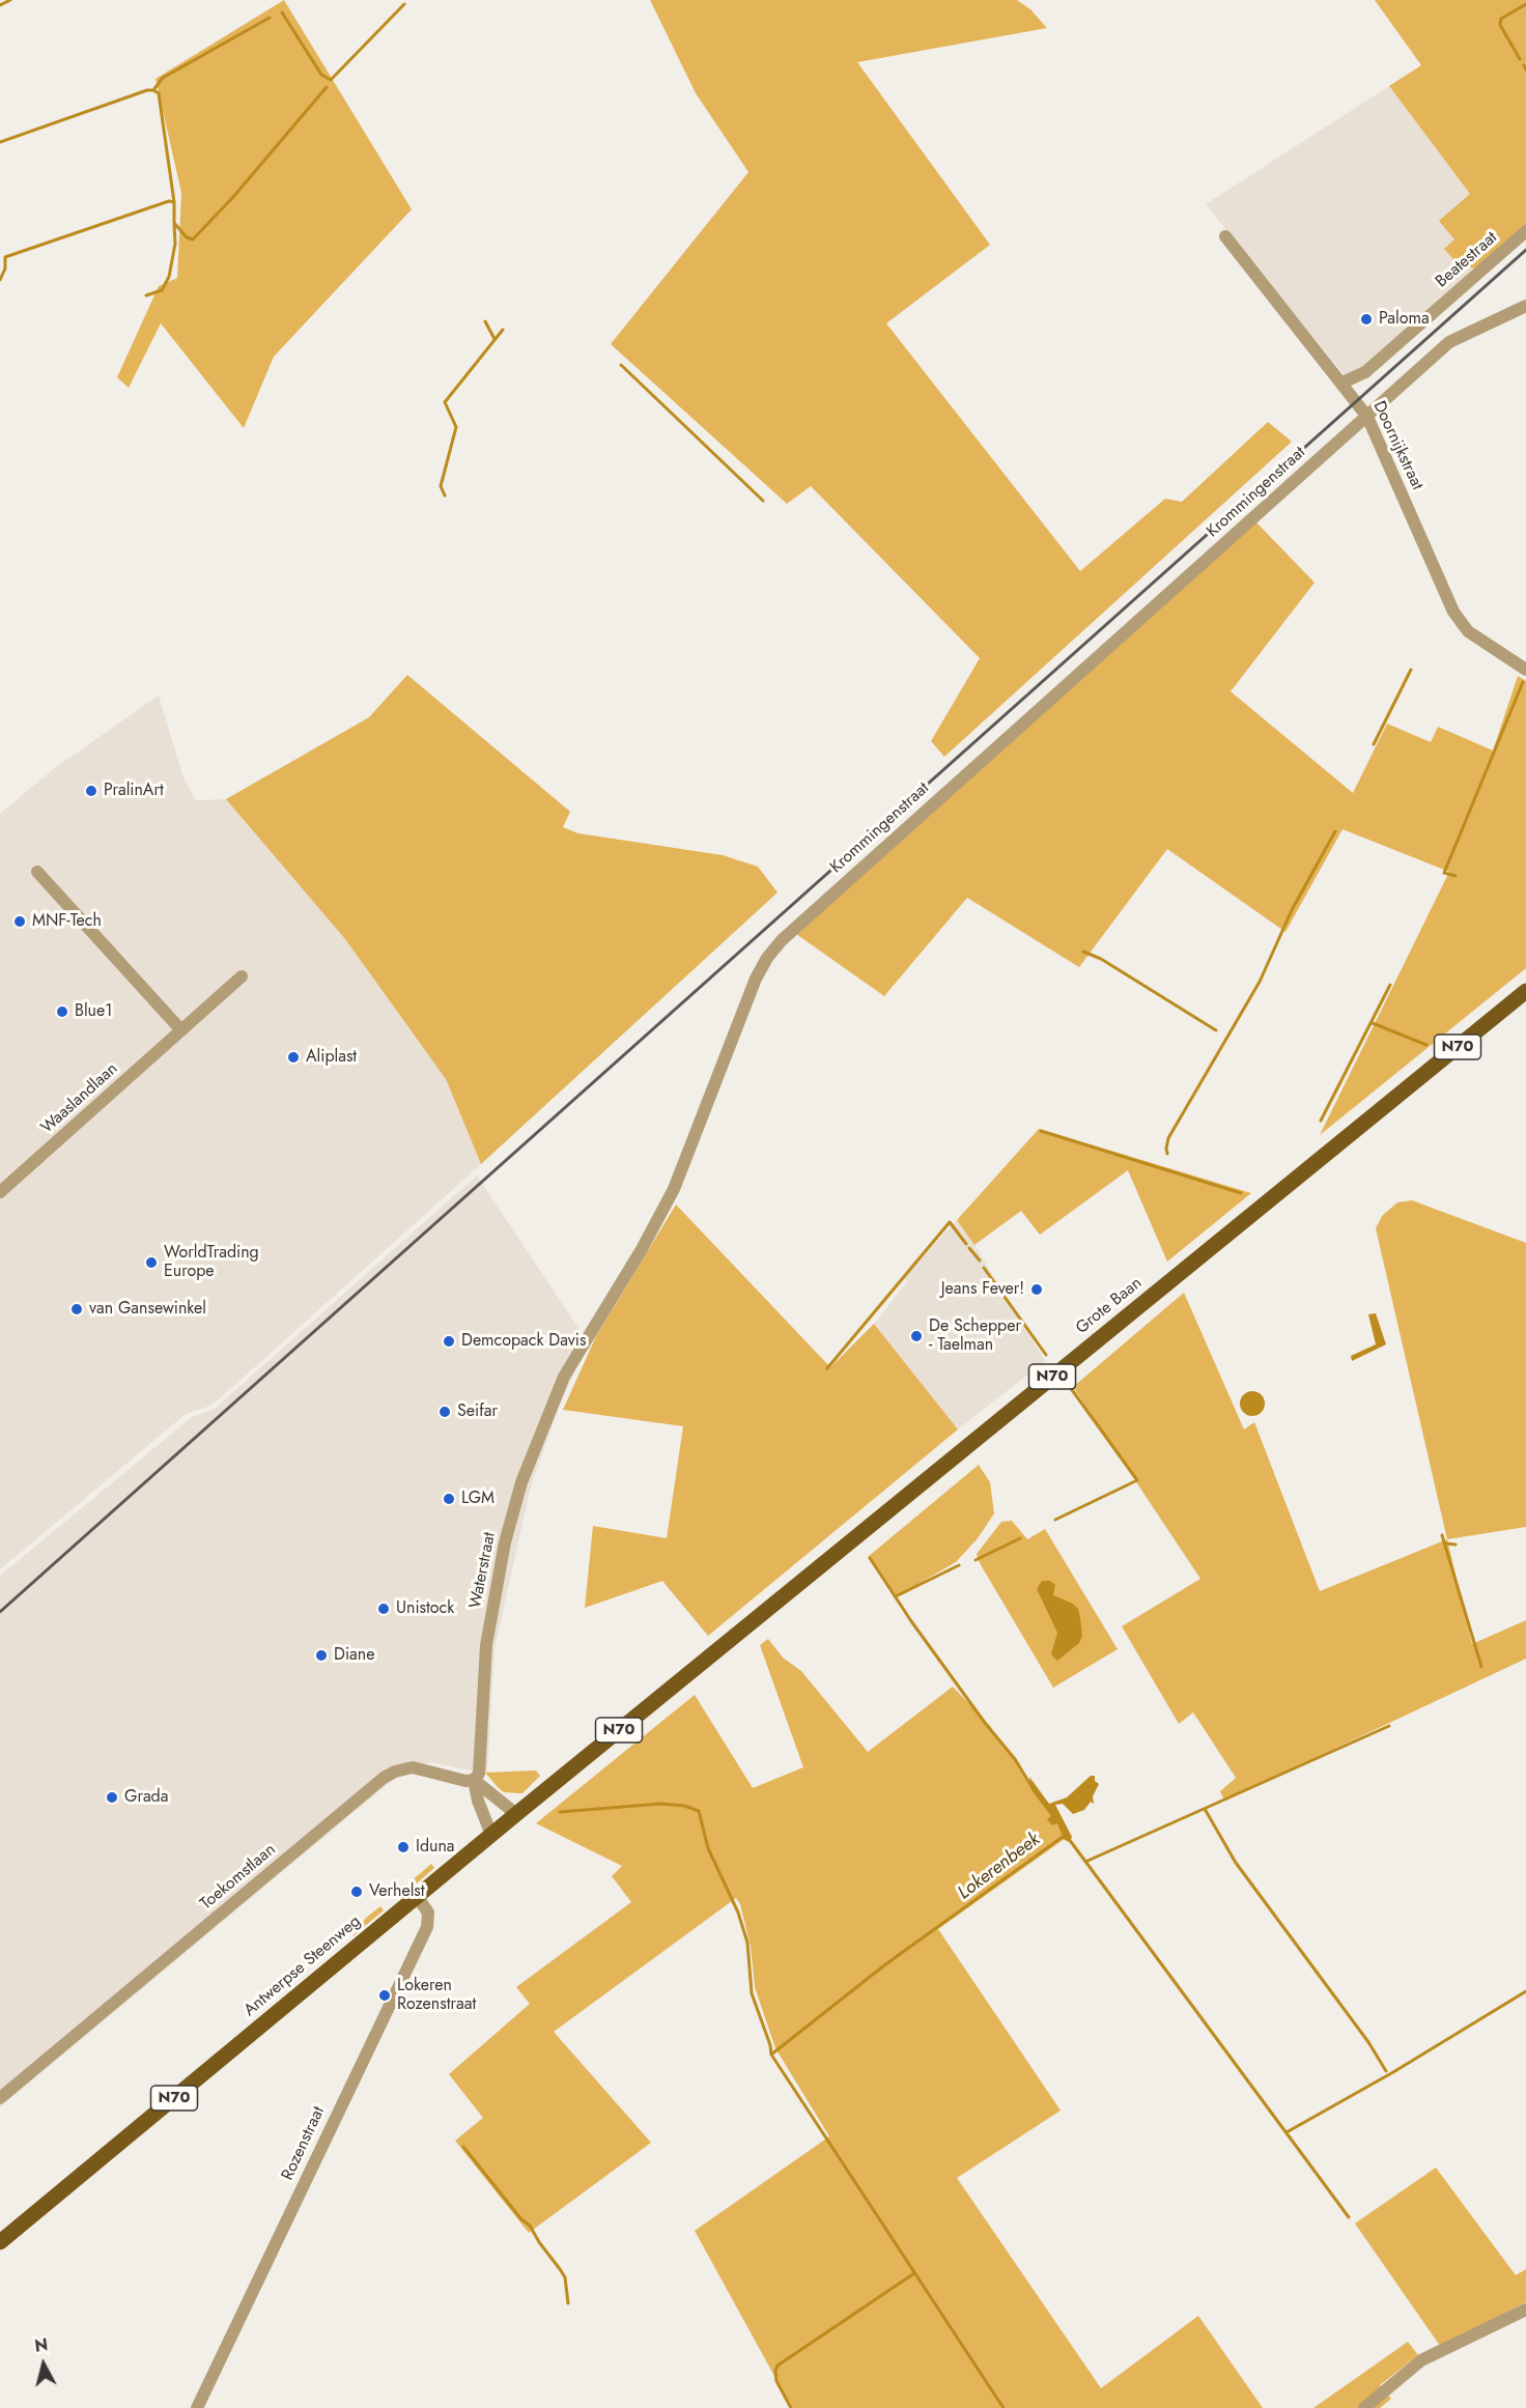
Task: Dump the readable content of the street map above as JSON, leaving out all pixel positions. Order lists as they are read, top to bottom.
{
  "streets": {
    "main road": ["N70", "Grote Baan", "Antwerpse Steenweg"],
    "street": [
      "Beatestraat",
      "Doornijkstraat",
      "Krommingenstraat",
      "Waaslandlaan",
      "Waterstraat",
      "Toekomstlaan",
      "Rozenstraat"
    ]
  },
  "crossings": [
    ["Beatestraat", "Doornijkstraat"],
    ["Doornijkstraat", "Krommingenstraat"],
    ["Krommingenstraat", "Waterstraat"],
    ["Grote Baan", "Antwerpse Steenweg"],
    ["Waterstraat", "Toekomstlaan"],
    ["Toekomstlaan", "Antwerpse Steenweg"],
    ["Antwerpse Steenweg", "Rozenstraat"]
  ],
  "water": ["Lokerenbeek"],
  "places": [
    "Paloma",
    "PralinArt",
    "MNF-Tech",
    "Blue1",
    "Aliplast",
    "WorldTrading Europe",
    "Jeans Fever!",
    "van Gansewinkel",
    "De Schepper - Taelman",
    "Demcopack Davis",
    "Seifar",
    "LGM",
    "Unistock",
    "Diane",
    "Grada",
    "Iduna",
    "Verhelst",
    "Lokeren Rozenstraat"
  ],
  "north": "top"
}
